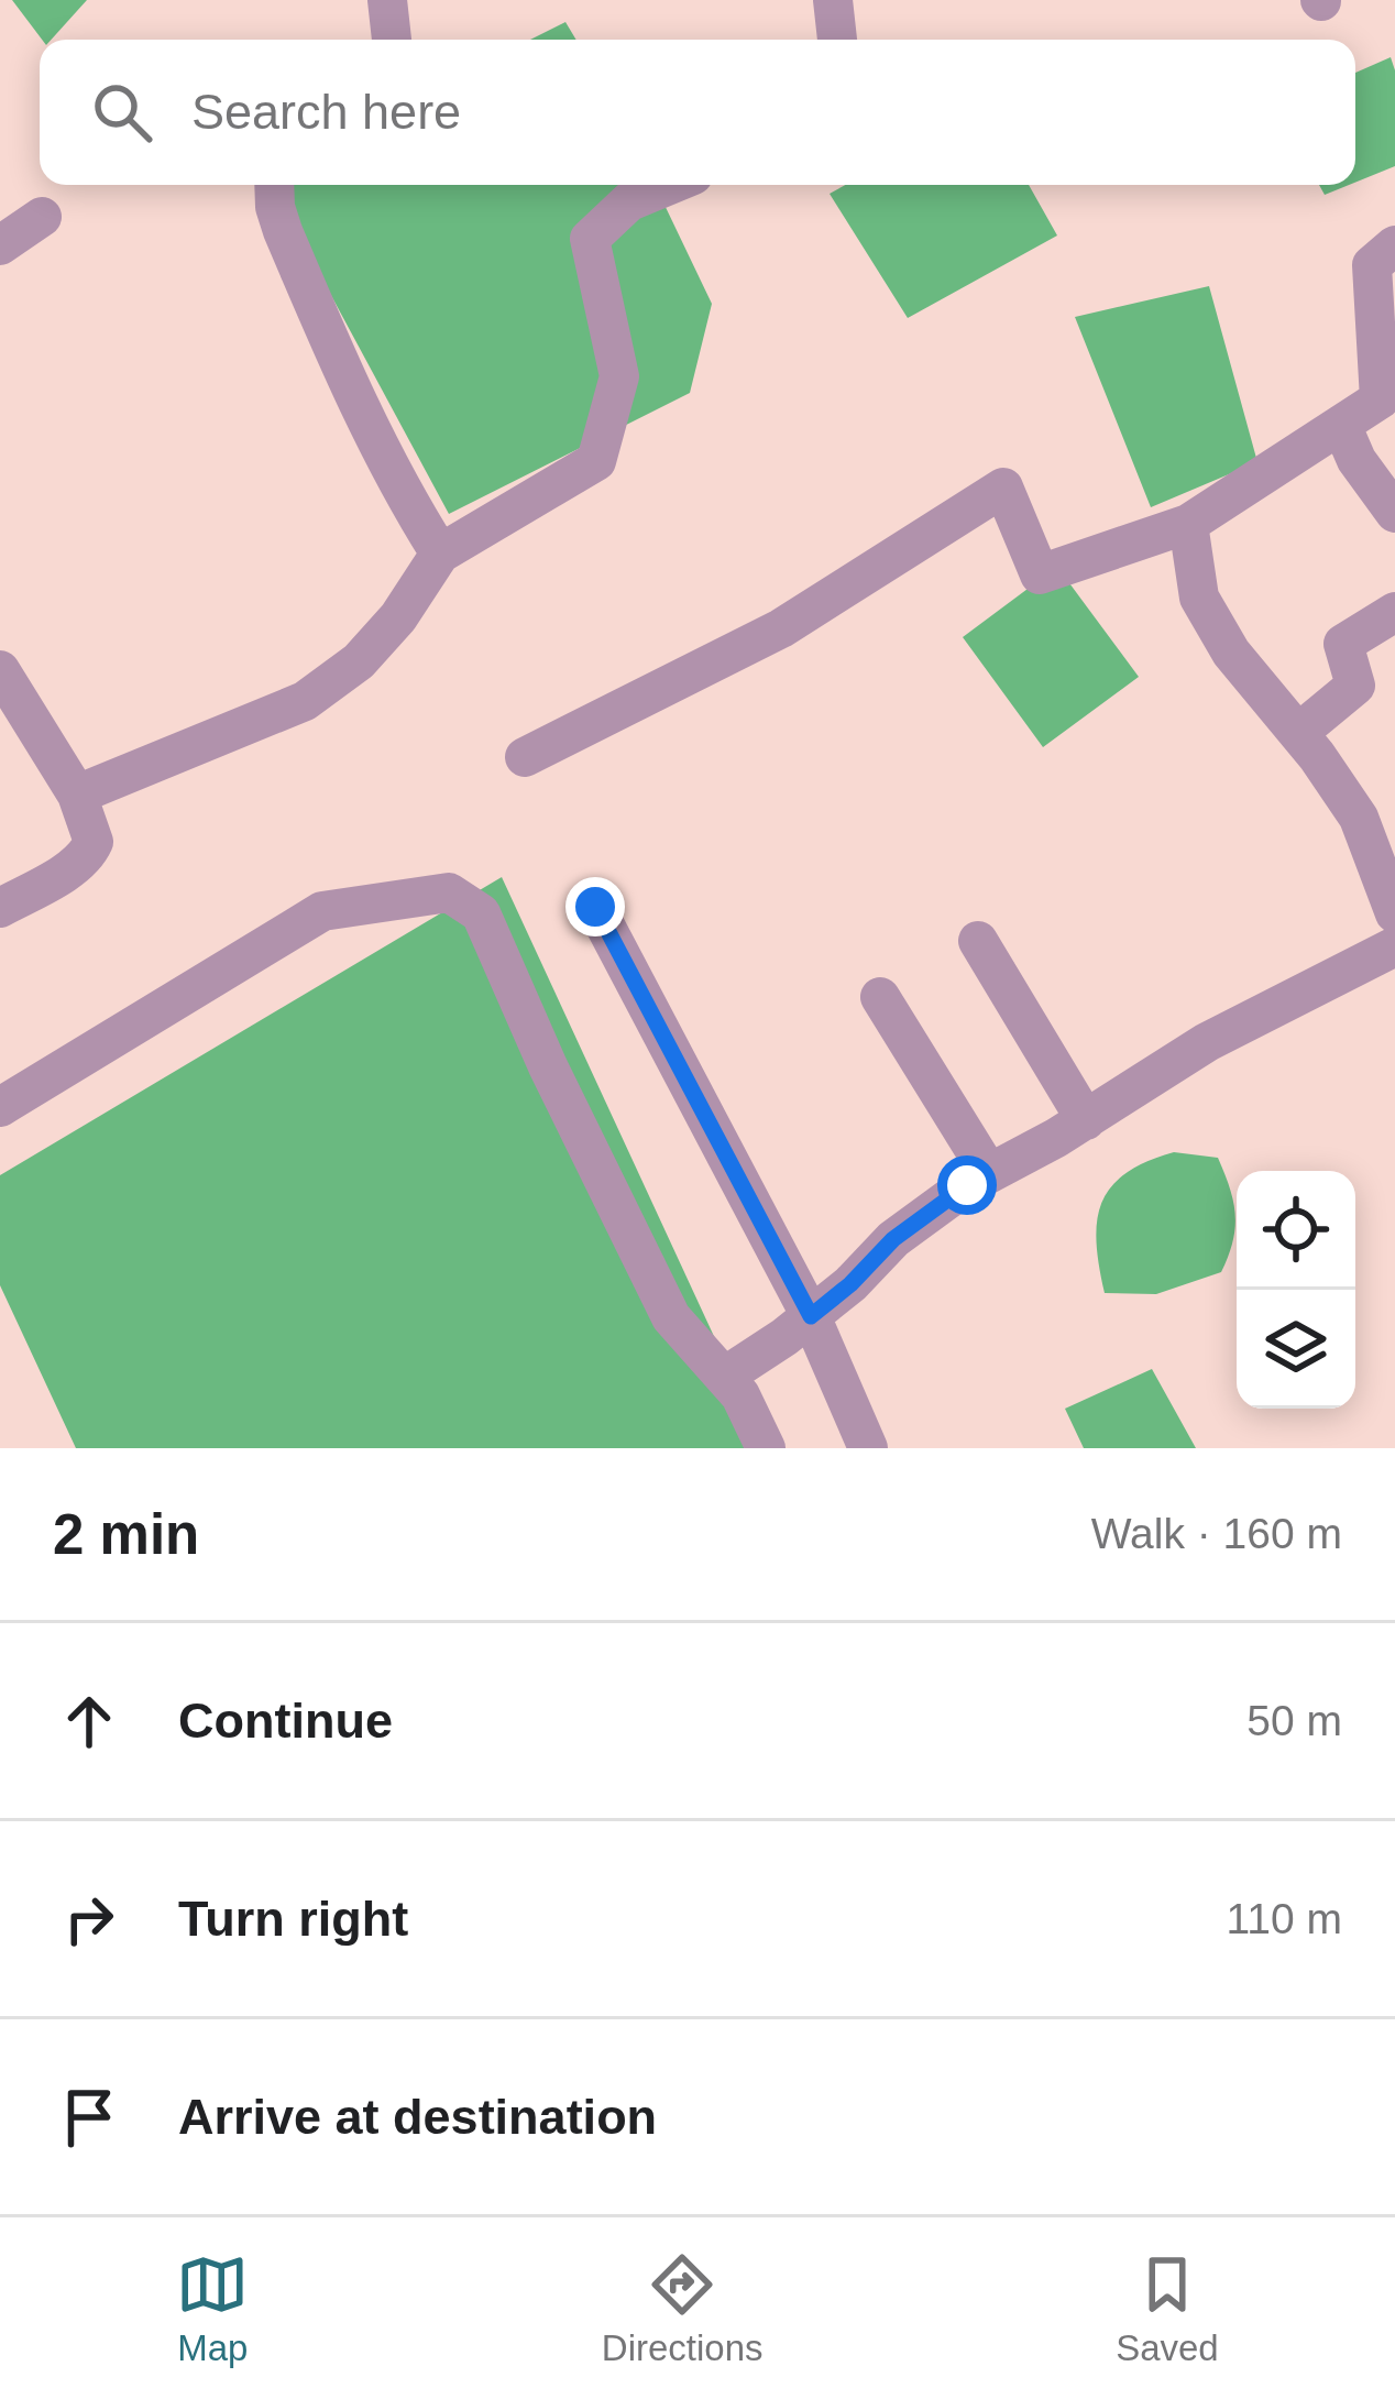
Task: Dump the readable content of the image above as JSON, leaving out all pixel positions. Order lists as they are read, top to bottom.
{
  "page": {
    "search": "Search here",
    "heading": ["2 min", "Walk · 160 m"],
    "list": [
      ["Continue", "50 m"],
      ["Turn right", "110 m"],
      "Arrive at destination"
    ],
    "nav": ["Map", "Directions", "Saved"]
  }
}
